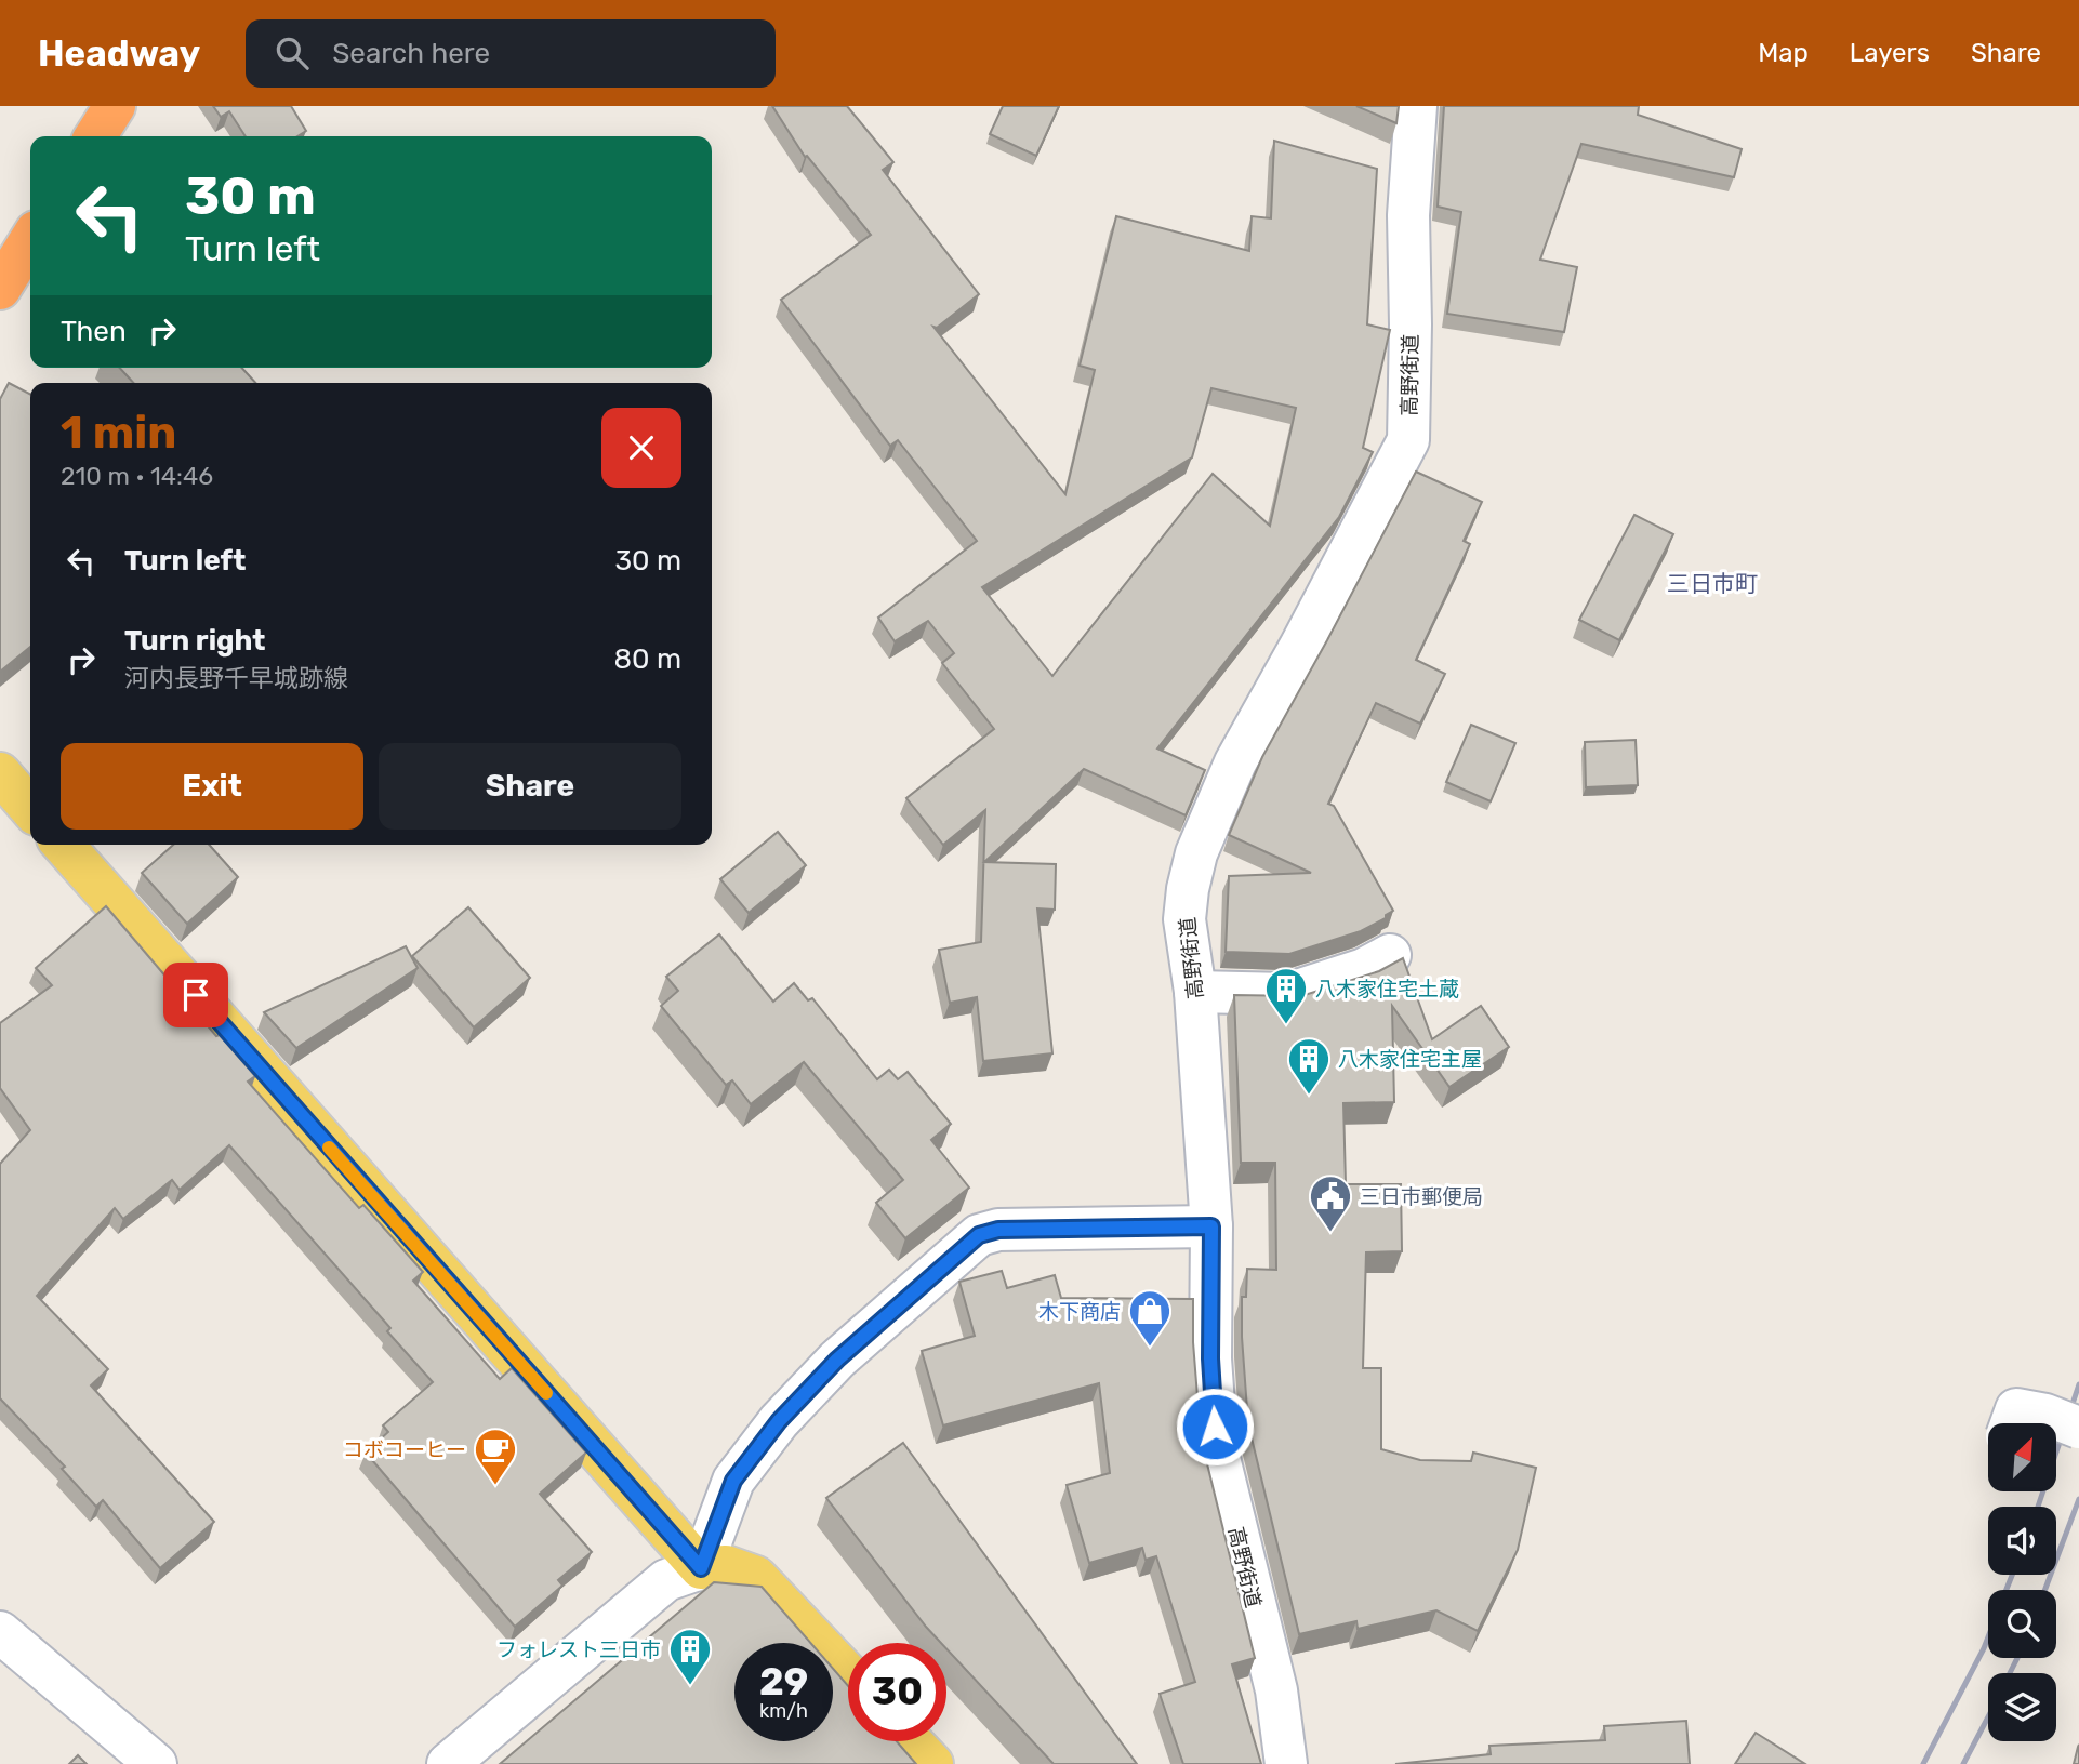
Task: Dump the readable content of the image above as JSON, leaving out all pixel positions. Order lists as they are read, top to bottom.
{
  "streets": {
    "street": ["高野街道"]
  },
  "districts": ["三日市町"],
  "places": {
    "building": ["八木家住宅土蔵", "八木家住宅主屋", "フォレスト三日市"],
    "public building": ["三日市郵便局"],
    "shop": ["木下商店"],
    "cafe": ["コボコーヒー"]
  },
  "north": "top right",
  "page": {
    "header": "Headway",
    "search": "Search here",
    "nav": ["Map", "Layers", "Share"],
    "turn": ["30 m", "Turn left"],
    "then": "Then",
    "heading": ["1 min", "210 m · 14:46"],
    "list": [
      {
        "name": "Turn left",
        "value": "30 m"
      },
      {
        "name": "Turn right",
        "note": "河内長野千早城跡線",
        "value": "80 m"
      }
    ],
    "buttons": ["Exit", "Share"],
    "speed": "29 km/h",
    "limit": "30"
  }
}
